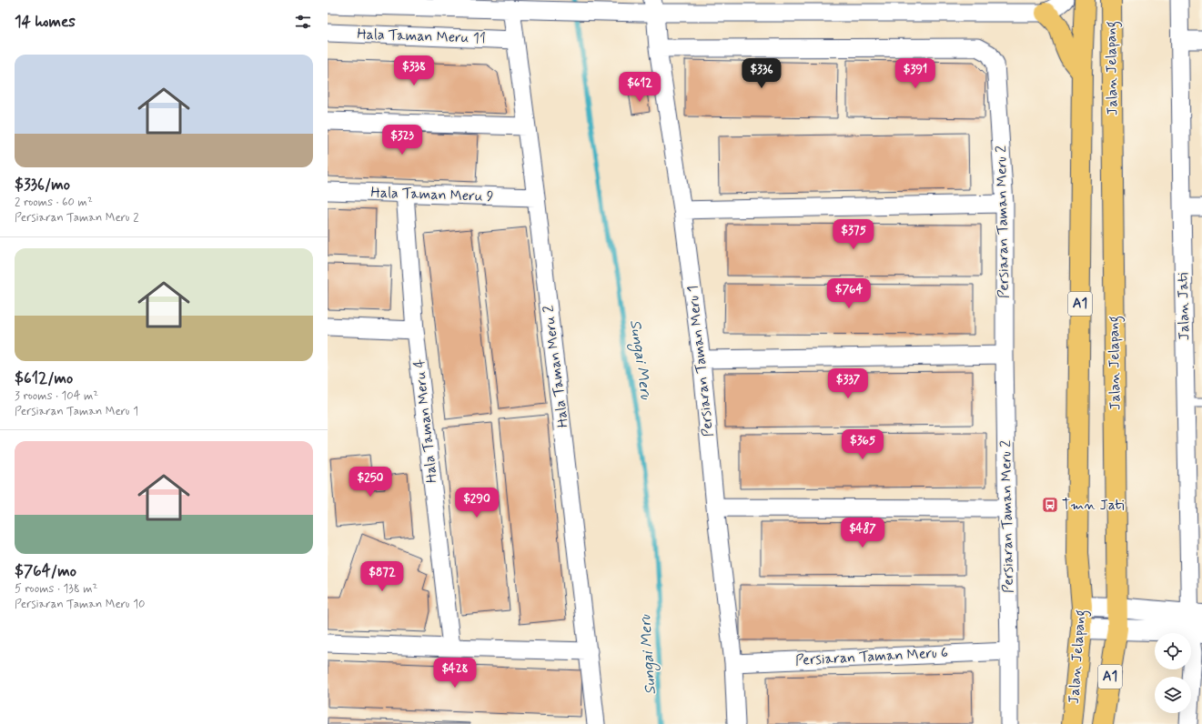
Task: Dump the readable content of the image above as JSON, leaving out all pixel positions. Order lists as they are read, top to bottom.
{
  "streets": {
    "main road": ["Jalan Jelapang", "A1"],
    "street": [
      "Hala Taman Meru 11",
      "Hala Taman Meru 9",
      "Persiaran Taman Meru 2",
      "Jalan Jati",
      "Persiaran Taman Meru 1",
      "Hala Taman Meru 2",
      "Hala Taman Meru 4",
      "Persiaran Taman Meru 6"
    ]
  },
  "crossings": [
    ["Hala Taman Meru 11", "Hala Taman Meru 2"],
    ["Hala Taman Meru 9", "Hala Taman Meru 2"],
    ["Hala Taman Meru 9", "Hala Taman Meru 4"],
    ["Persiaran Taman Meru 2", "Persiaran Taman Meru 1"],
    ["Persiaran Taman Meru 2", "Persiaran Taman Meru 6"],
    ["Persiaran Taman Meru 1", "Persiaran Taman Meru 6"]
  ],
  "water": ["Sungai Meru"],
  "places": {
    "bus stop": ["Tmn Jati"]
  },
  "page": {
    "heading": "14 homes",
    "list": [
      {
        "name": "$336/mo",
        "note": "2 rooms · 60 m² · Persiaran Taman Meru 2"
      },
      {
        "name": "$612/mo",
        "note": "3 rooms · 104 m² · Persiaran Taman Meru 1"
      },
      {
        "name": "$764/mo",
        "note": "5 rooms · 138 m² · Persiaran Taman Meru 10"
      }
    ],
    "price": [
      "$338",
      "$336",
      "$391",
      "$612",
      "$323",
      "$375",
      "$764",
      "$337",
      "$365",
      "$250",
      "$290",
      "$487",
      "$872",
      "$428"
    ]
  }
}
